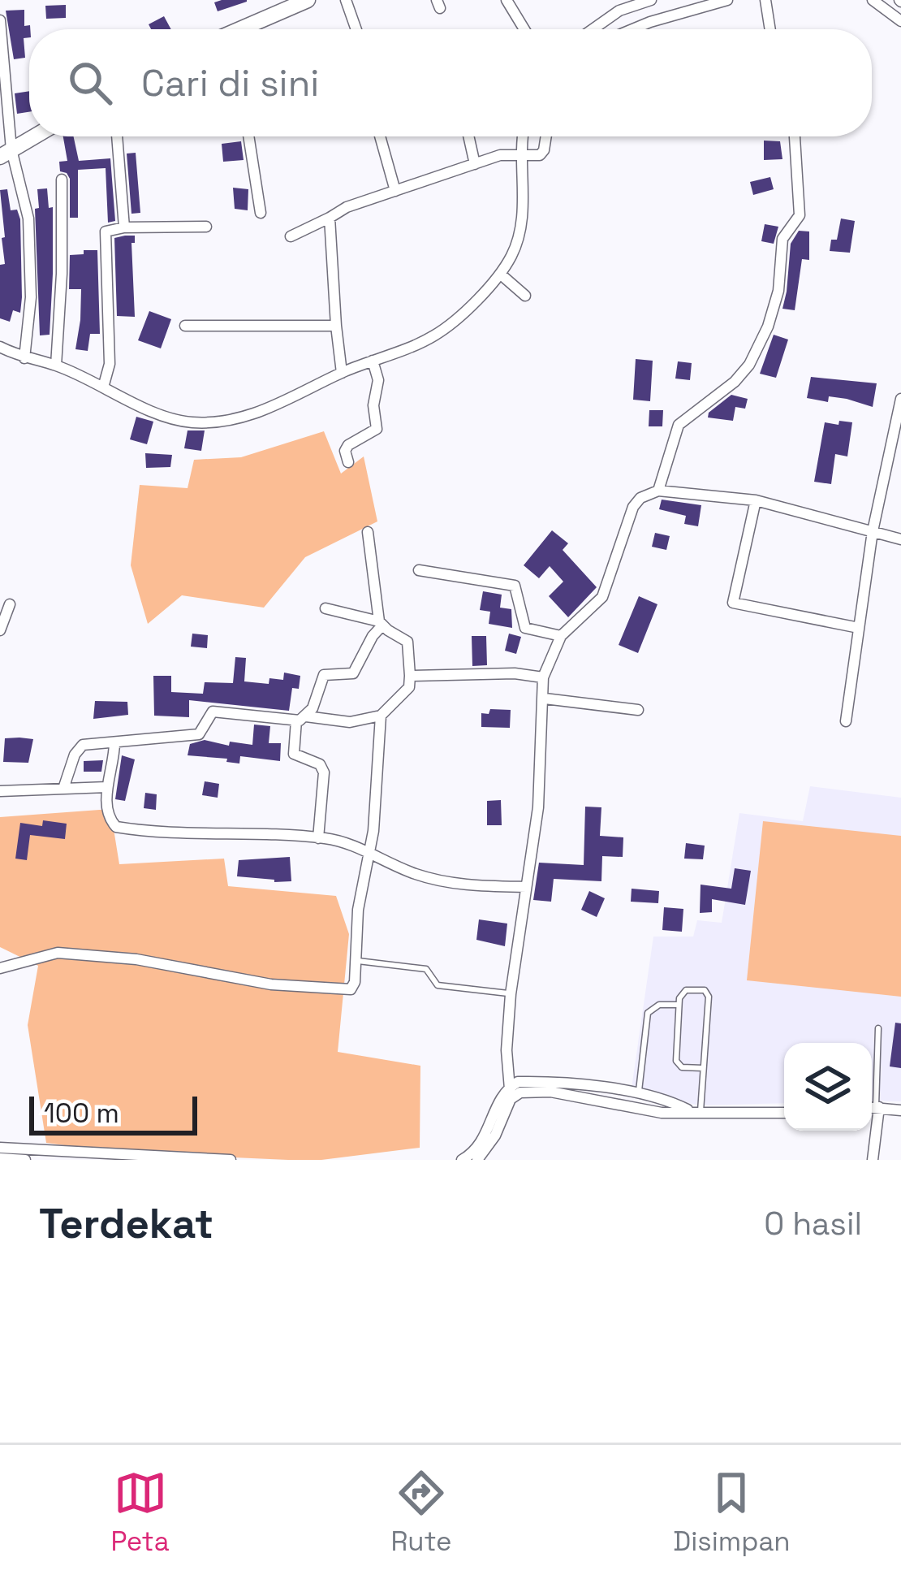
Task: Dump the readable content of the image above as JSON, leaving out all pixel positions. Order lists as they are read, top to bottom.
{
  "scale_bar": "100 m",
  "page": {
    "search": "Cari di sini",
    "scale": "100 m",
    "heading": ["Terdekat", "0 hasil"],
    "nav": ["Peta", "Rute", "Disimpan"]
  }
}
